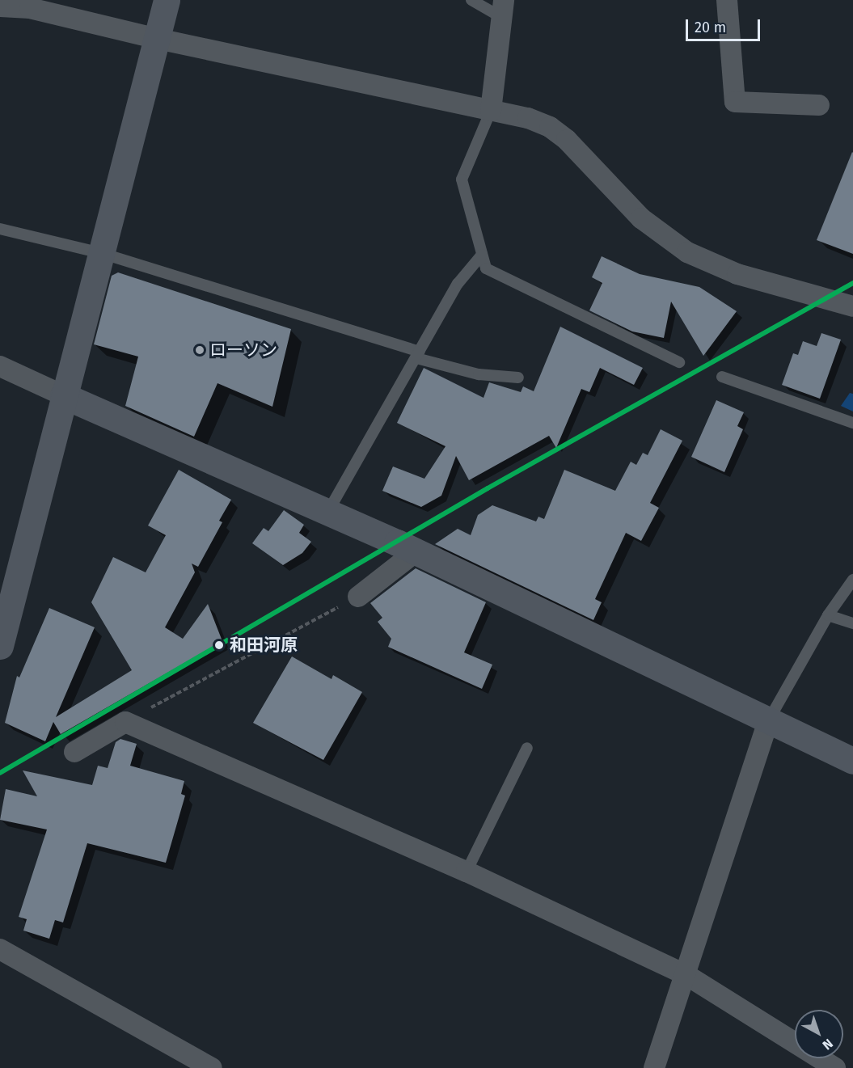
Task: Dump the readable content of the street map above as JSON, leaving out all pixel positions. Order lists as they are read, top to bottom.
{
  "places": ["ローソン", "和田河原"],
  "scale_bar": "20 m",
  "north": "bottom right"
}
